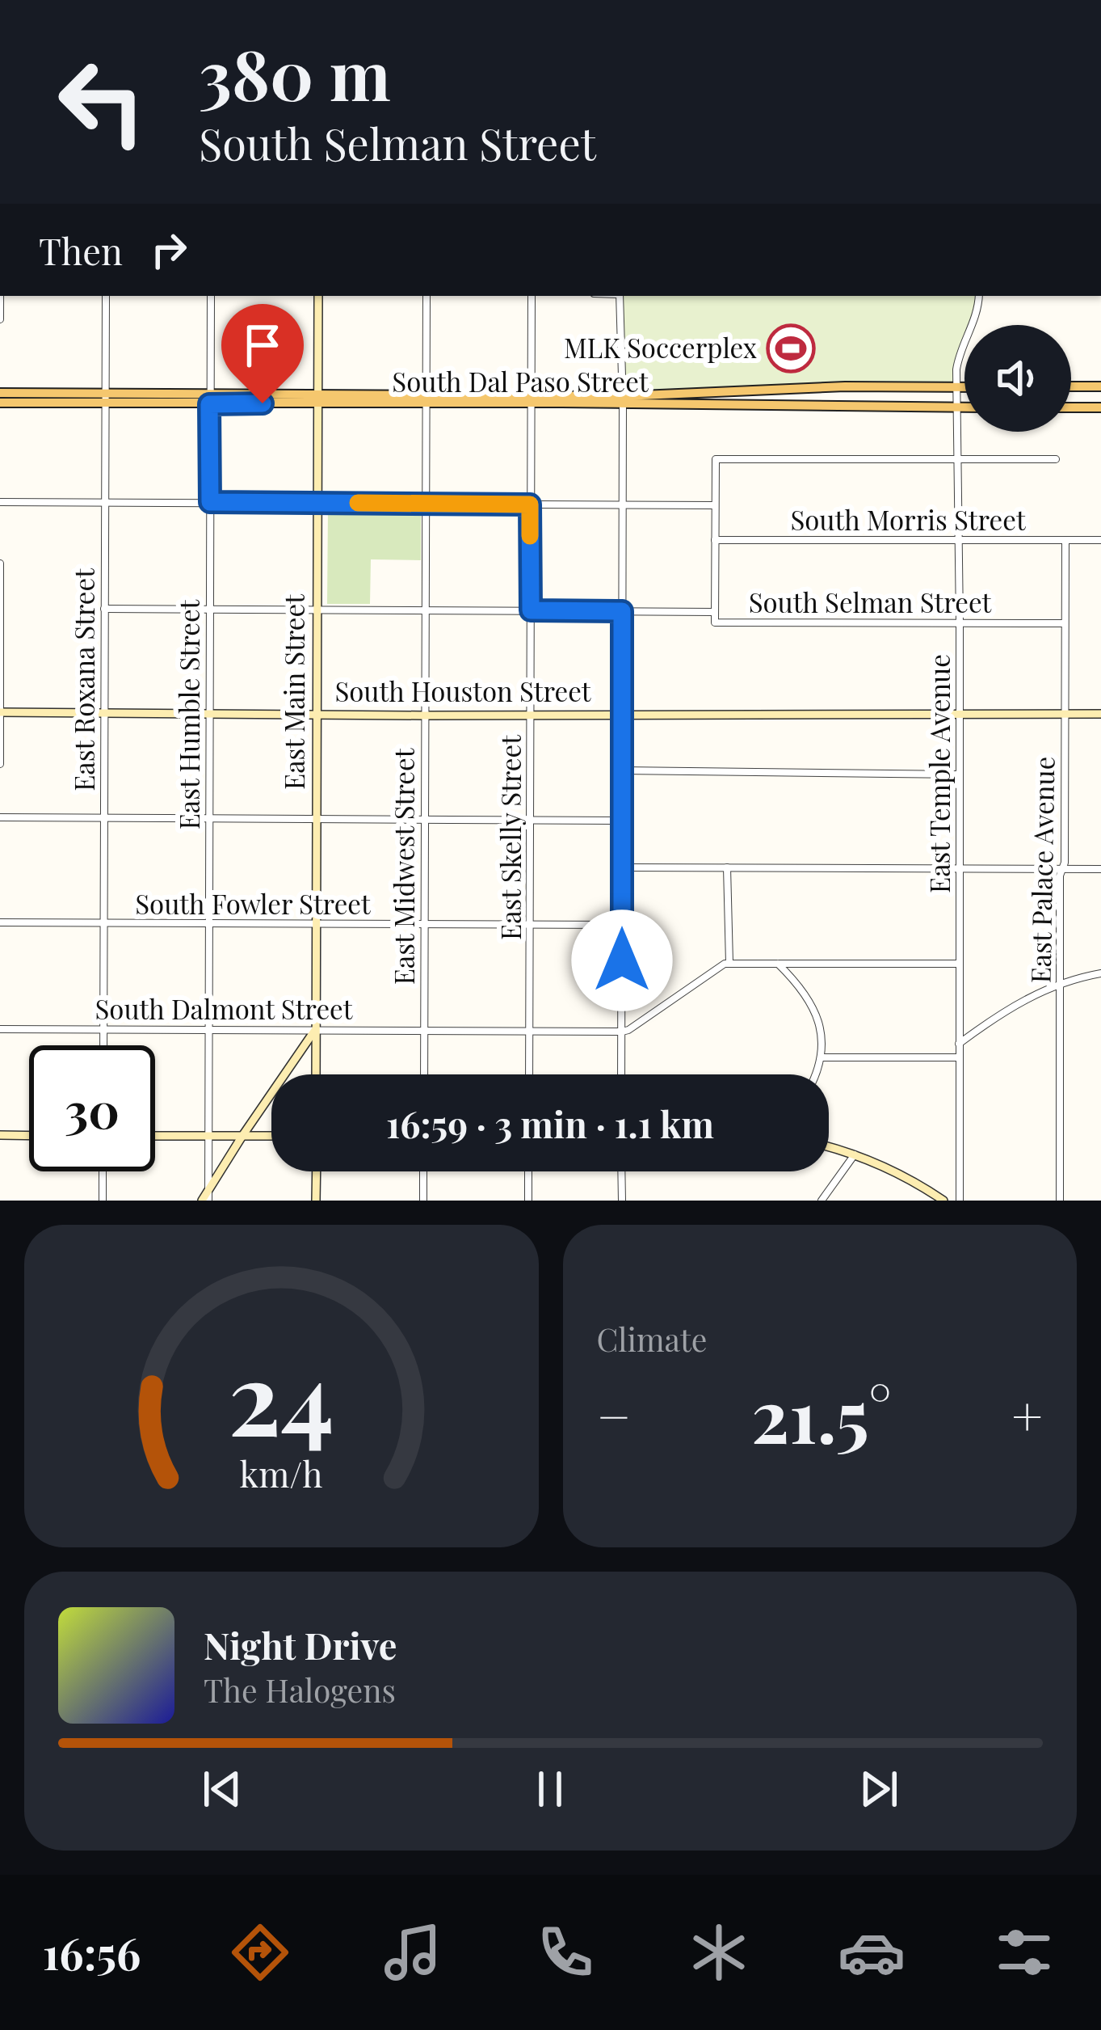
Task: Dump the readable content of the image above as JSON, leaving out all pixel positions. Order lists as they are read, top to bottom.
{
  "streets": {
    "main road": ["South Dal Paso Street"],
    "street": [
      "South Morris Street",
      "South Selman Street",
      "East Roxana Street",
      "East Main Street",
      "South Houston Street",
      "East Humble Street",
      "East Temple Avenue",
      "East Skelly Street",
      "East Midwest Street",
      "East Palace Avenue",
      "South Fowler Street",
      "South Dalmont Street"
    ]
  },
  "crossings": [
    ["South Dal Paso Street", "East Roxana Street"],
    ["South Dal Paso Street", "East Main Street"],
    ["South Dal Paso Street", "East Humble Street"],
    ["South Dal Paso Street", "East Temple Avenue"],
    ["South Dal Paso Street", "East Skelly Street"],
    ["South Dal Paso Street", "East Midwest Street"],
    ["South Morris Street", "East Temple Avenue"],
    ["South Morris Street", "East Palace Avenue"],
    ["South Selman Street", "East Roxana Street"],
    ["South Selman Street", "East Main Street"],
    ["South Selman Street", "East Humble Street"],
    ["South Selman Street", "East Temple Avenue"],
    ["South Selman Street", "East Skelly Street"],
    ["South Selman Street", "East Midwest Street"],
    ["South Selman Street", "East Palace Avenue"],
    ["East Roxana Street", "South Houston Street"],
    ["East Roxana Street", "South Fowler Street"],
    ["East Roxana Street", "South Dalmont Street"],
    ["East Main Street", "South Houston Street"],
    ["East Main Street", "South Fowler Street"],
    ["East Main Street", "South Dalmont Street"],
    ["South Houston Street", "East Humble Street"],
    ["South Houston Street", "East Temple Avenue"],
    ["South Houston Street", "East Skelly Street"],
    ["South Houston Street", "East Midwest Street"],
    ["South Houston Street", "East Palace Avenue"],
    ["East Humble Street", "South Fowler Street"],
    ["East Humble Street", "South Dalmont Street"],
    ["East Skelly Street", "South Fowler Street"],
    ["East Skelly Street", "South Dalmont Street"],
    ["East Midwest Street", "South Fowler Street"],
    ["East Midwest Street", "South Dalmont Street"]
  ],
  "places": {
    "sports": ["MLK Soccerplex"]
  },
  "page": {
    "turn": ["380 m", "South Selman Street"],
    "then": "Then",
    "limit": "30",
    "trip": "16:59 · 3 min · 1.1 km",
    "tile": "Climate",
    "heat": ["−", "21.5°", "+"],
    "song": ["Night Drive", "The Halogens"],
    "tabs": "16:56",
    "gauge": ["24", "km/h"]
  }
}
